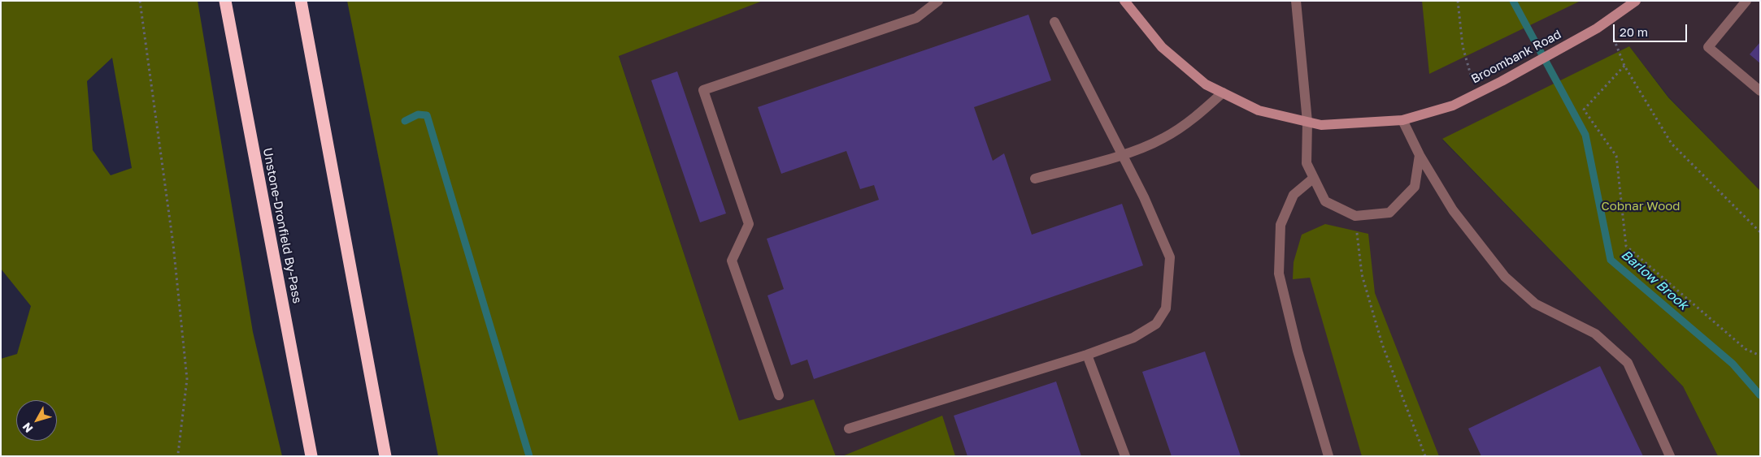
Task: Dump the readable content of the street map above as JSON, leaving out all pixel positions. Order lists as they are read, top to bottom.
{
  "streets": {
    "highway": ["Unstone-Dronfield By-Pass"],
    "street": ["Broombank Road"]
  },
  "water": ["Barlow Brook"],
  "parks": ["Cobnar Wood"],
  "scale_bar": "20 m",
  "north": "bottom left"
}
